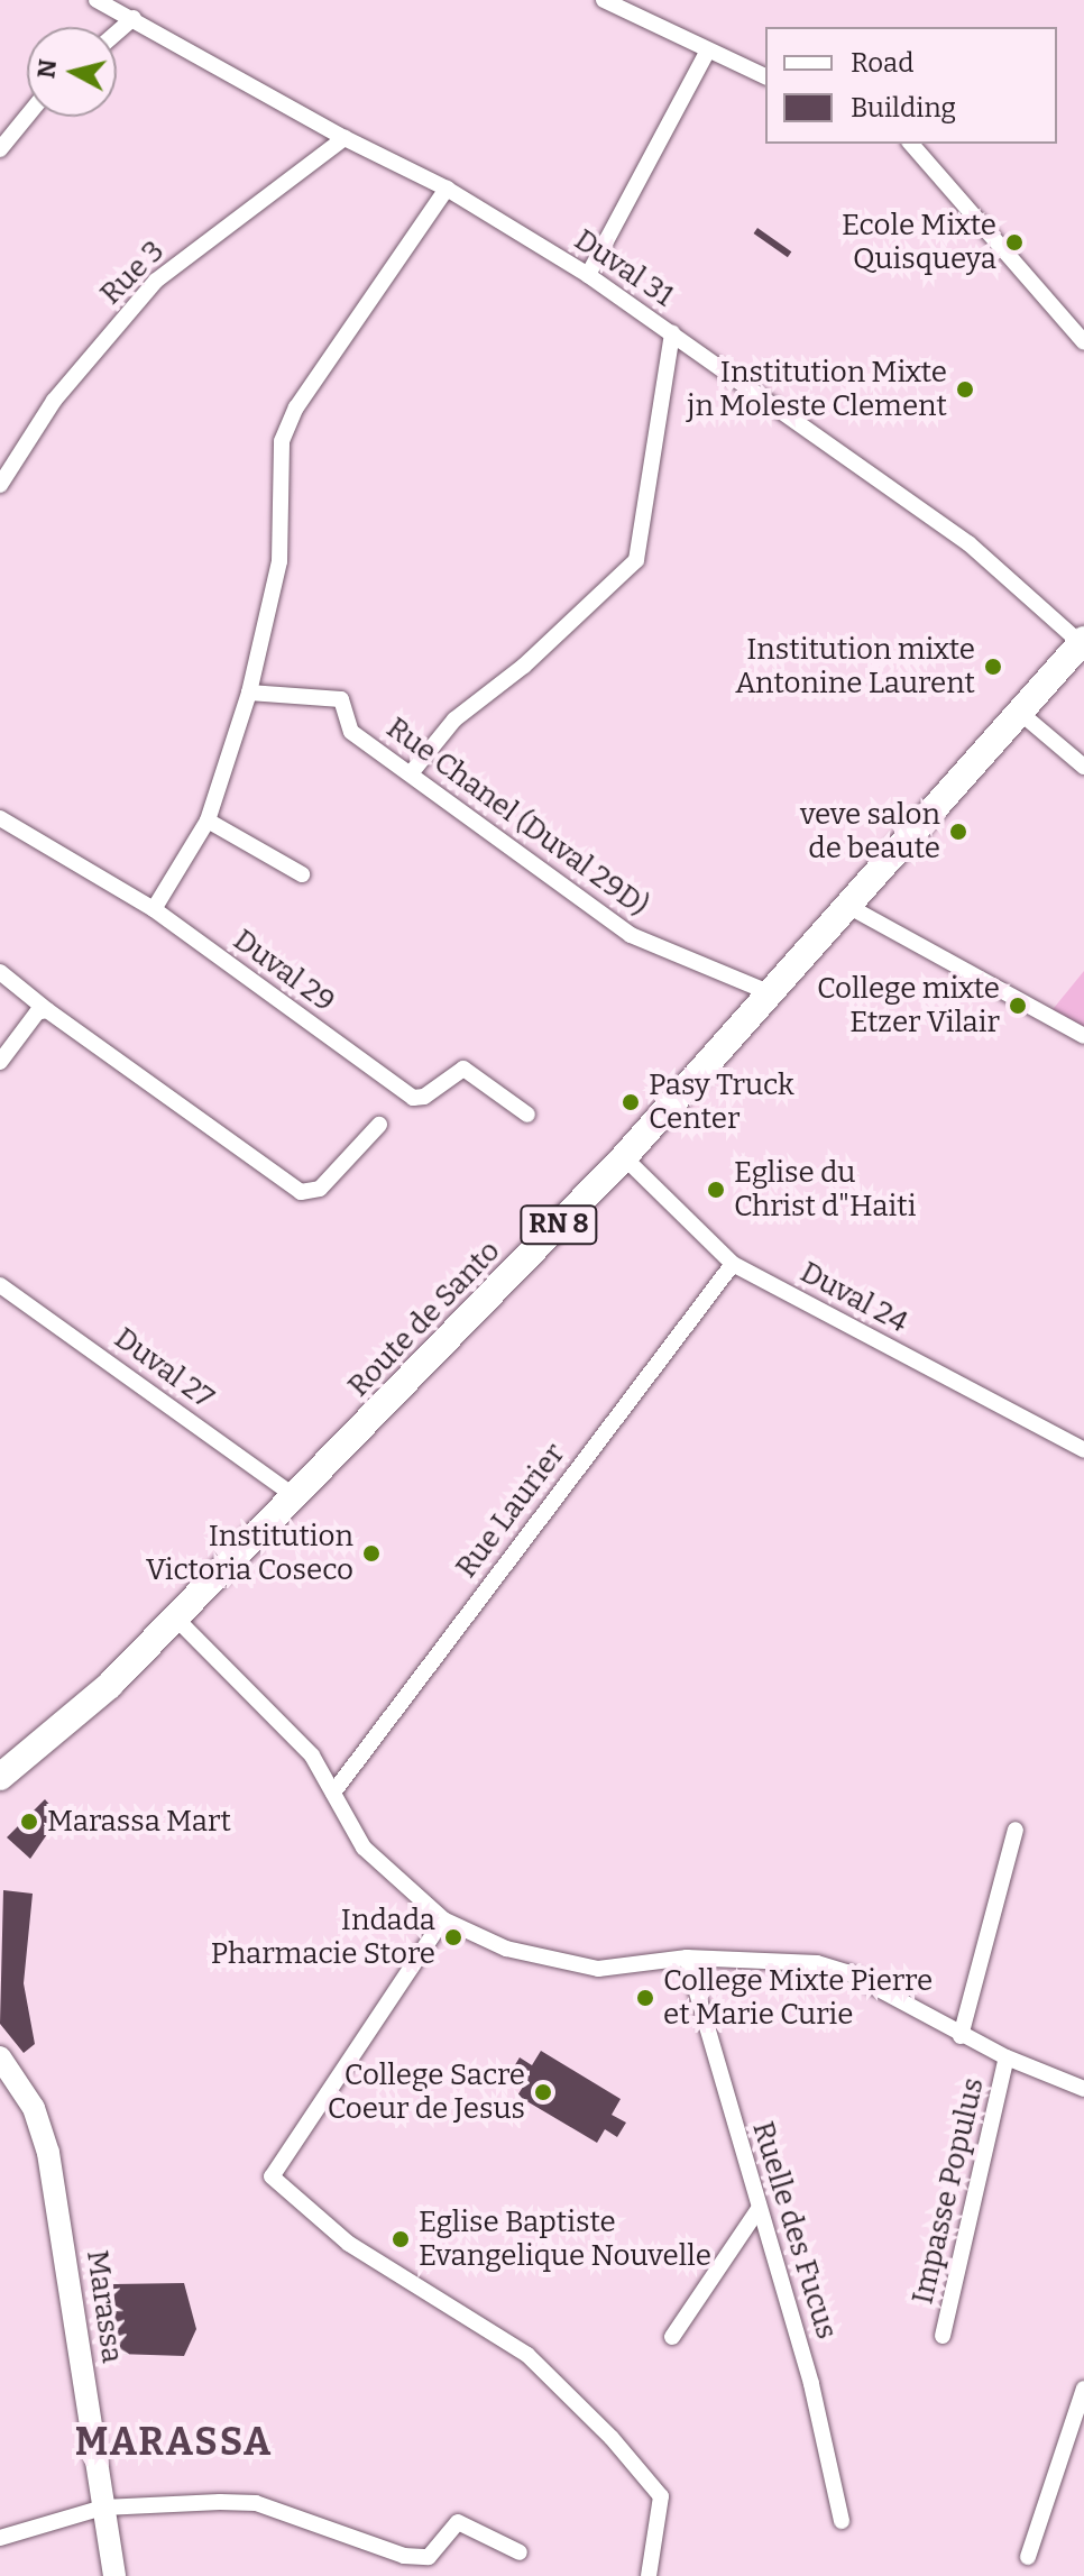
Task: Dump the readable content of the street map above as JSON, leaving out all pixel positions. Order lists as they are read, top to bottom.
{
  "streets": {
    "main road": ["RN 8", "Route de Santo", "Marassa"],
    "street": [
      "Duval 31",
      "Rue 3",
      "Rue Chanel (Duval 29D)",
      "Duval 29",
      "Duval 24",
      "Duval 27",
      "Rue Laurier",
      "Impasse Populus",
      "Ruelle des Fucus"
    ]
  },
  "crossings": [
    ["Duval 31", "Rue 3"],
    ["Duval 31", "Route de Santo"],
    ["Rue Chanel (Duval 29D)", "Route de Santo"],
    ["Duval 24", "Route de Santo"],
    ["Duval 24", "Rue Laurier"],
    ["Route de Santo", "Duval 27"]
  ],
  "districts": ["MARASSA"],
  "places": [
    "Ecole Mixte Quisqueya",
    "Institution Mixte jn Moleste Clement",
    "Institution mixte Antonine Laurent",
    "veve salon de beaute",
    "College mixte Etzer Vilair",
    "Pasy Truck Center",
    "Eglise du Christ d\"Haiti",
    "Institution Victoria Coseco",
    "Marassa Mart",
    "Indada Pharmacie Store",
    "College Mixte Pierre et Marie Curie",
    "College Sacre Coeur de Jesus",
    "Eglise Baptiste Evangelique Nouvelle"
  ],
  "legend": ["Road", "Building"],
  "north": "left"
}
